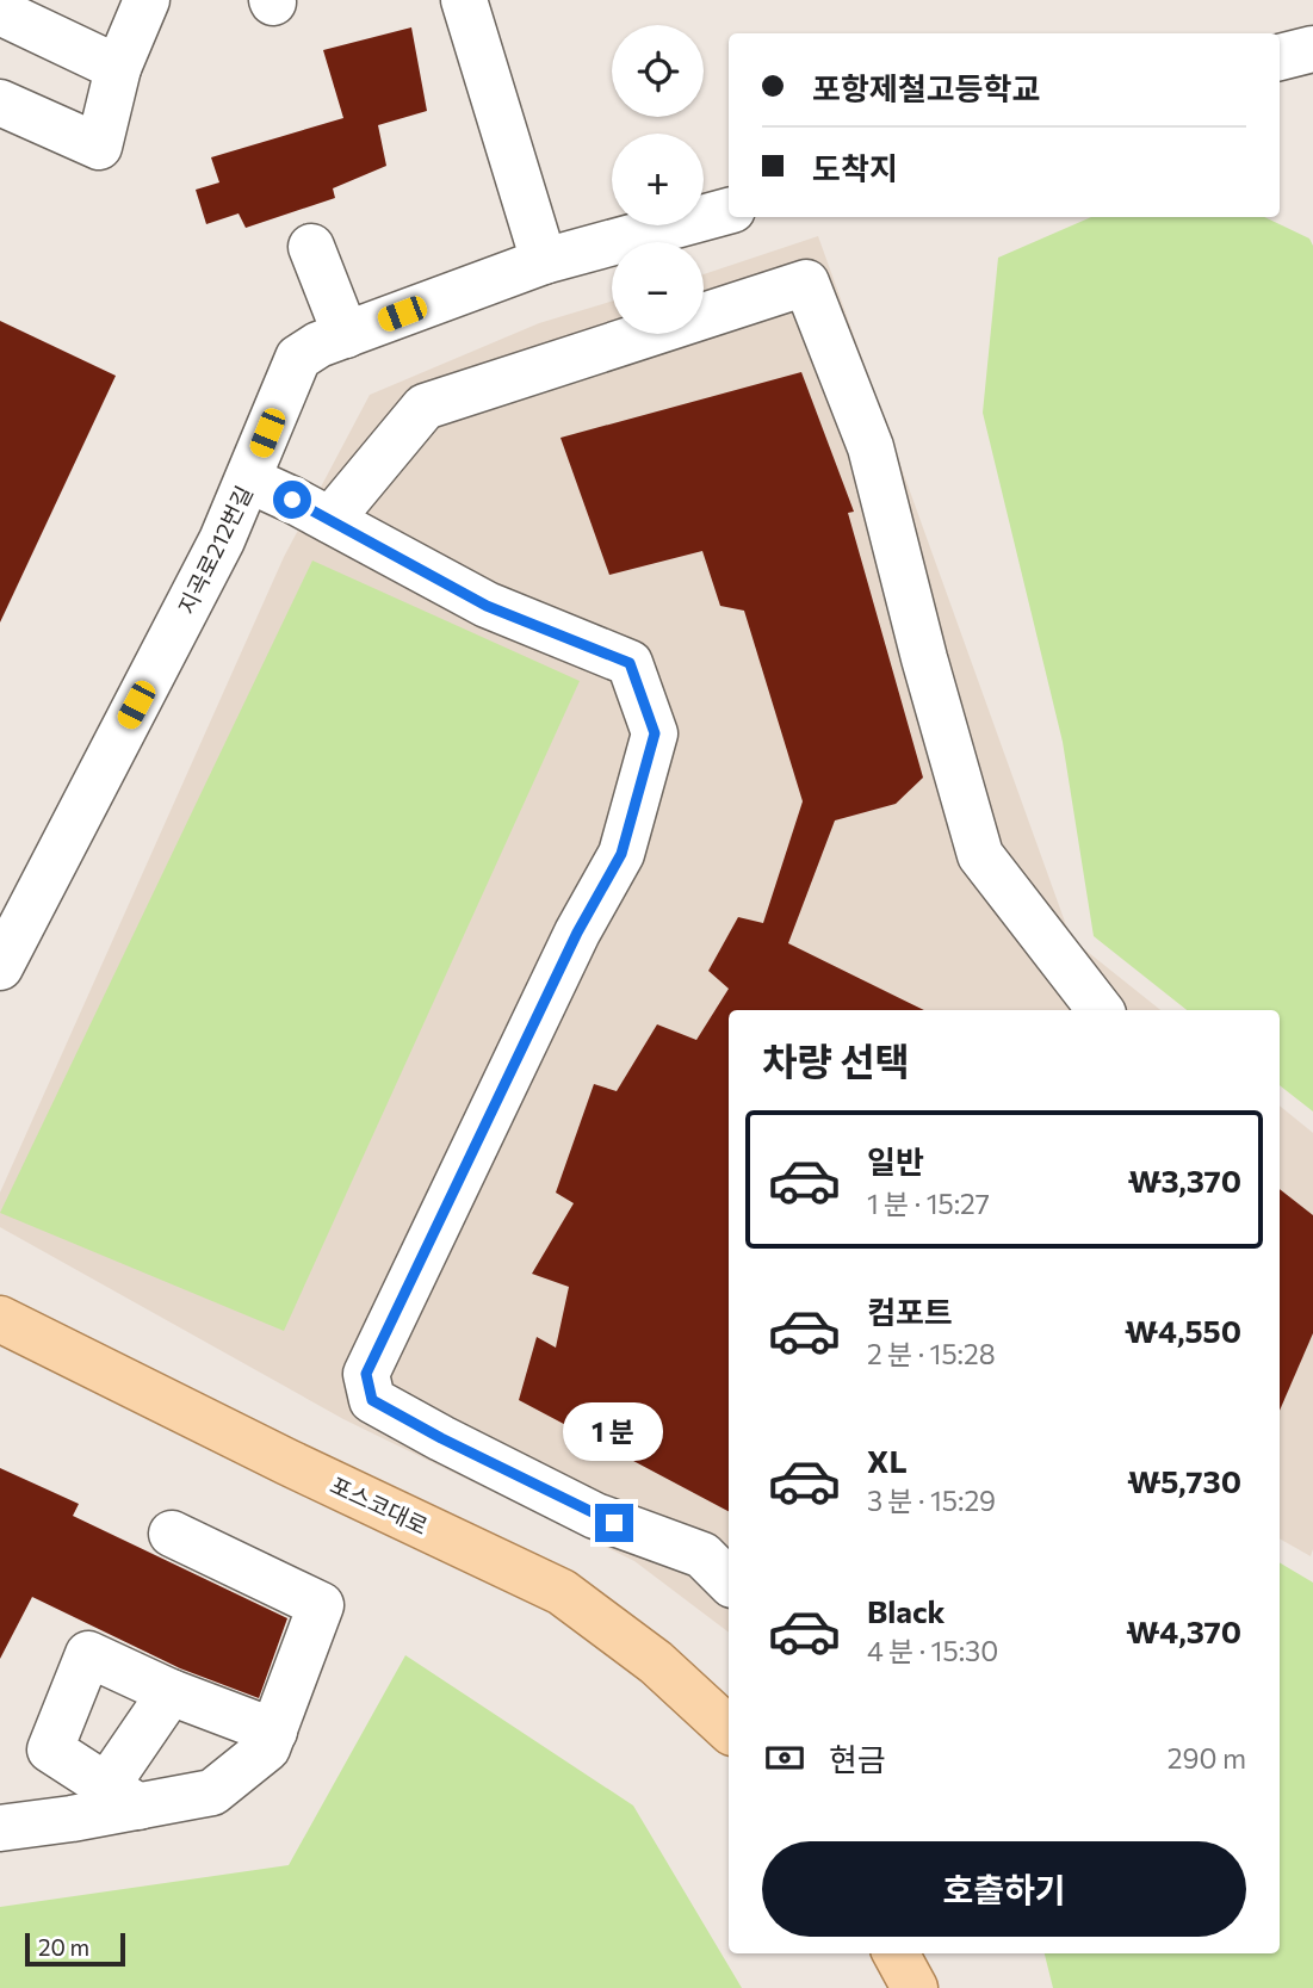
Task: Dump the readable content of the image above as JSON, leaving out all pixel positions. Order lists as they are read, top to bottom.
{
  "streets": {
    "main road": ["포스코대로"],
    "street": ["지곡로212번길"]
  },
  "scale_bar": "20 m",
  "page": {
    "map_buttons": ["+", "−"],
    "banner": ["포항제철고등학교", "도착지"],
    "heading": "차량 선택",
    "list": [
      {
        "name": "일반",
        "note": "1 분 · 15:27",
        "value": "₩3,370"
      },
      {
        "name": "컴포트",
        "note": "2 분 · 15:28",
        "value": "₩4,550"
      },
      {
        "name": "XL",
        "note": "3 분 · 15:29",
        "value": "₩5,730"
      },
      {
        "name": "Black",
        "note": "4 분 · 15:30",
        "value": "₩4,370"
      }
    ],
    "bubble": "1 분",
    "pay": ["현금", "290 m"],
    "buttons": "호출하기",
    "scale": "20 m"
  }
}
